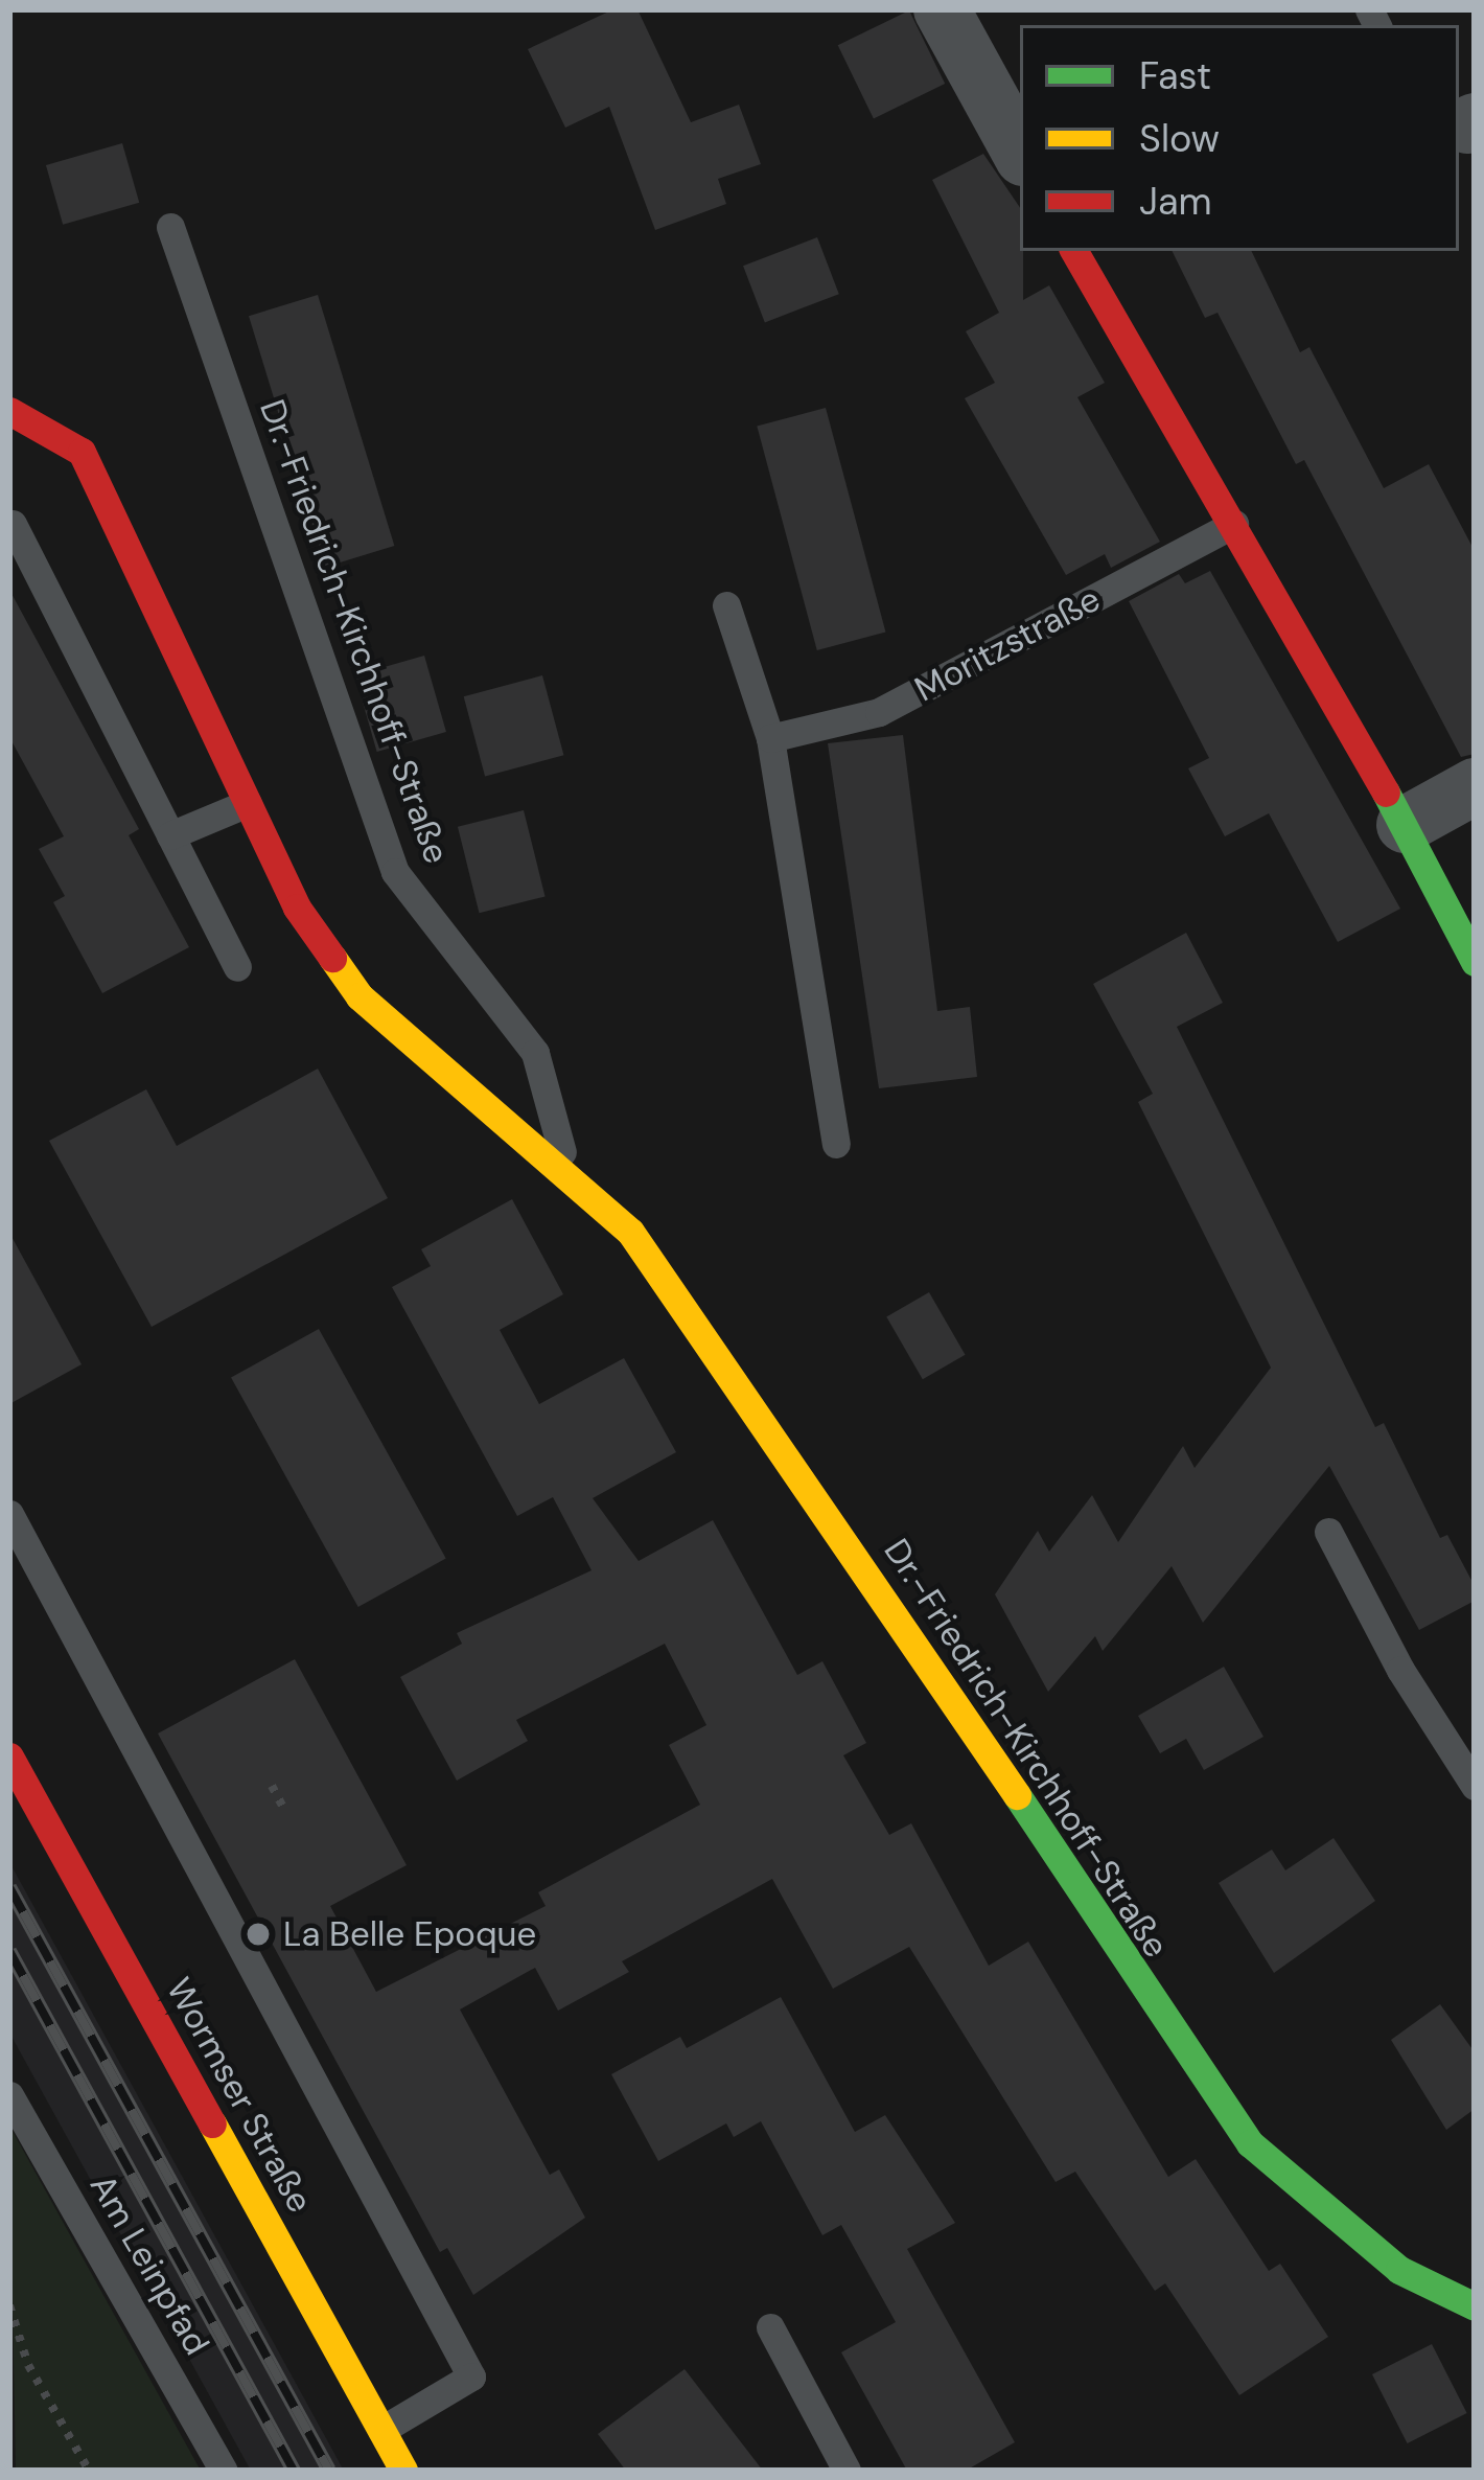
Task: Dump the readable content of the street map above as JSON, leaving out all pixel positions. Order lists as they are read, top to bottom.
{
  "streets": {
    "street": ["Dr.-Friedrich-Kirchhoff-Straße", "Wormser Straße"],
    "lane": ["Moritzstraße", "Am Leinpfad"]
  },
  "places": ["La Belle Epoque"],
  "legend": ["Fast", "Slow", "Jam"]
}
